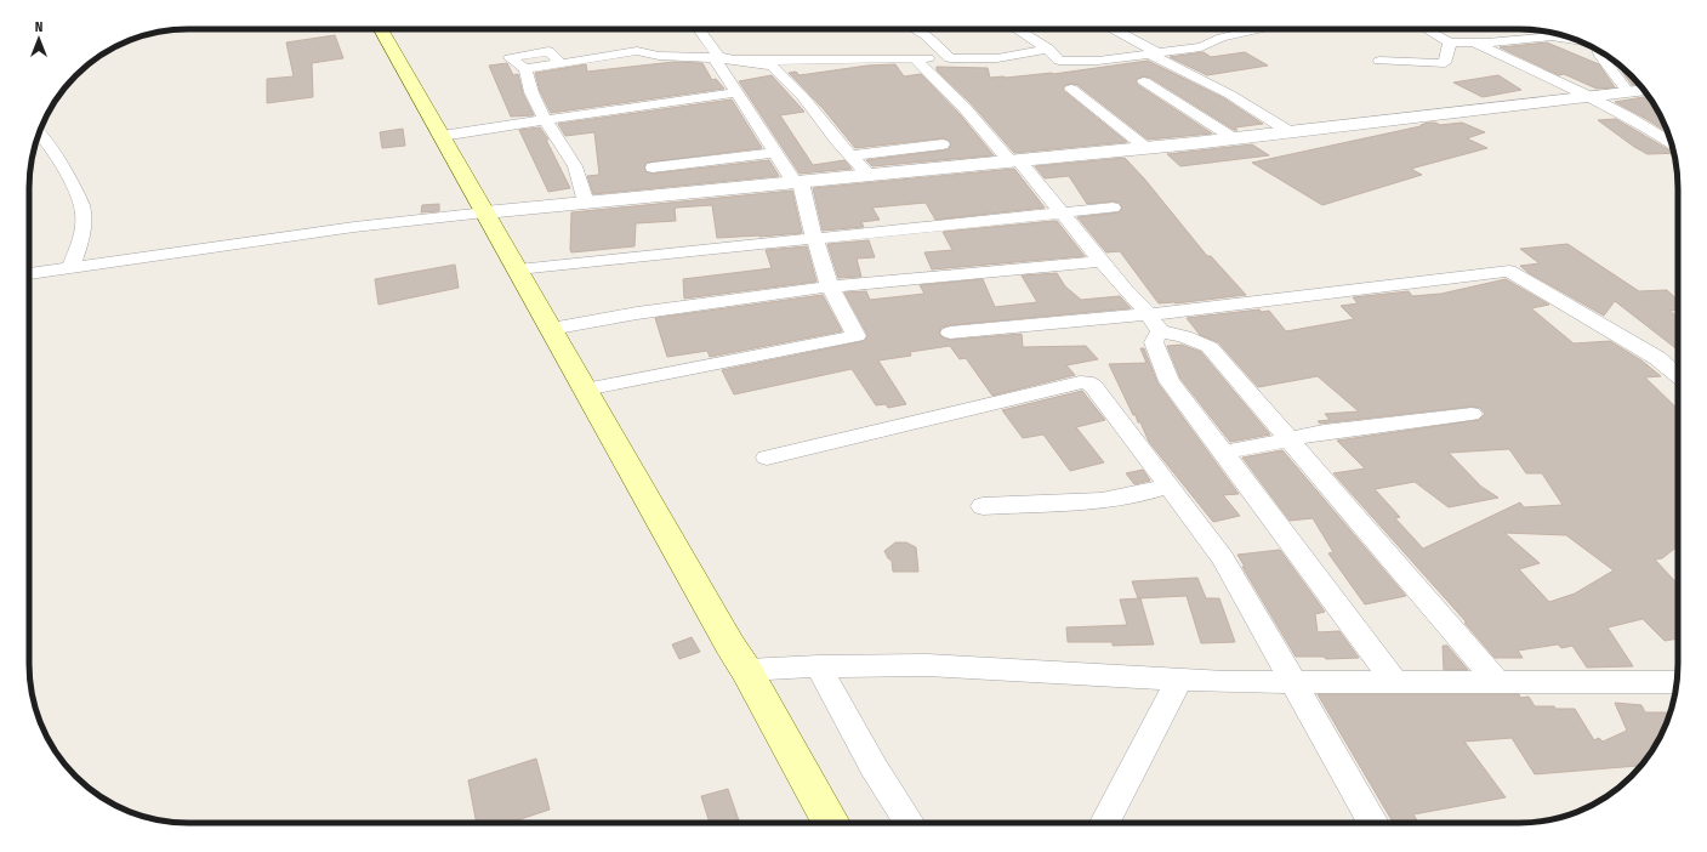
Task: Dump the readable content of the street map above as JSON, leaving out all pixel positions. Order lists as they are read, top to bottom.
{
  "north": "top"
}
